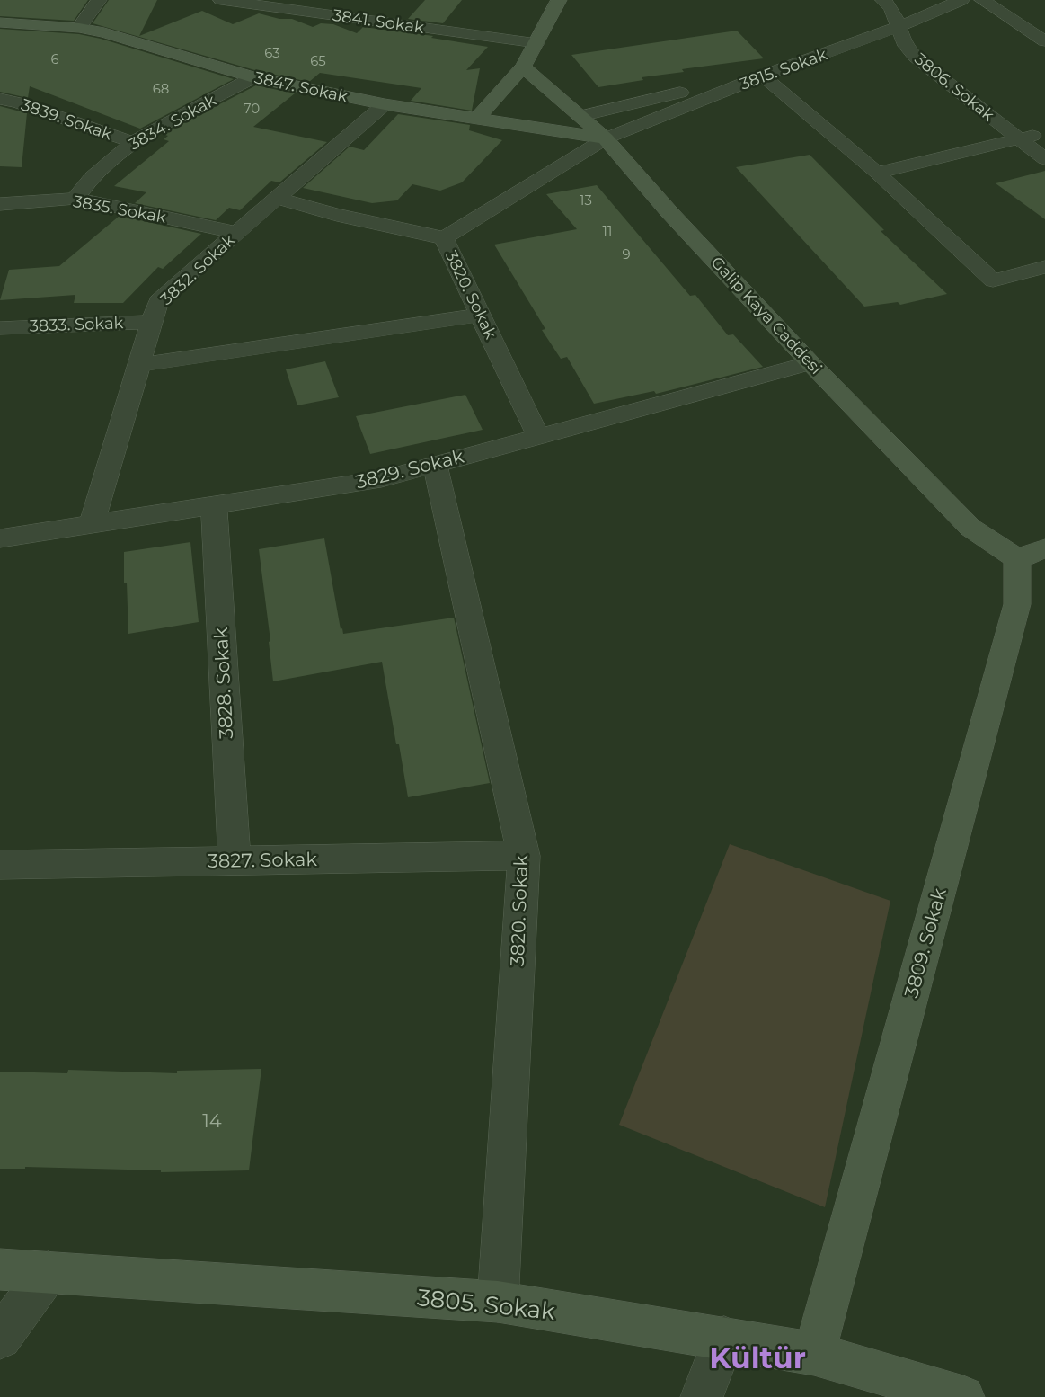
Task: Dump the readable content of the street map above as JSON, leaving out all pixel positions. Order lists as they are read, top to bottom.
{
  "streets": {
    "street": [
      "3841. Sokak",
      "3815. Sokak",
      "3847. Sokak",
      "3806. Sokak",
      "3839. Sokak",
      "3834. Sokak",
      "3835. Sokak",
      "3832. Sokak",
      "3820. Sokak",
      "Galip Kaya Caddesi",
      "3833. Sokak",
      "3829. Sokak",
      "3828. Sokak",
      "3827. Sokak",
      "3809. Sokak",
      "3805. Sokak"
    ]
  },
  "crossings": [
    ["3815. Sokak", "3847. Sokak"],
    ["3815. Sokak", "3806. Sokak"],
    ["3815. Sokak", "3820. Sokak"],
    ["3815. Sokak", "Galip Kaya Caddesi"],
    ["3847. Sokak", "3834. Sokak"],
    ["3847. Sokak", "3832. Sokak"],
    ["3847. Sokak", "3820. Sokak"],
    ["3847. Sokak", "Galip Kaya Caddesi"],
    ["3839. Sokak", "3834. Sokak"],
    ["3834. Sokak", "3835. Sokak"],
    ["3835. Sokak", "3832. Sokak"],
    ["3832. Sokak", "3833. Sokak"],
    ["3832. Sokak", "3829. Sokak"],
    ["3820. Sokak", "Galip Kaya Caddesi"],
    ["3820. Sokak", "3829. Sokak"],
    ["3820. Sokak", "3827. Sokak"],
    ["3820. Sokak", "3805. Sokak"],
    ["Galip Kaya Caddesi", "3829. Sokak"],
    ["Galip Kaya Caddesi", "3809. Sokak"],
    ["3829. Sokak", "3828. Sokak"],
    ["3828. Sokak", "3827. Sokak"],
    ["3809. Sokak", "3805. Sokak"]
  ],
  "districts": ["Kültür"],
  "house_numbers": [
    "63",
    "6",
    "65",
    "68",
    "70",
    "13",
    "11",
    "9",
    "14"
  ]
}
